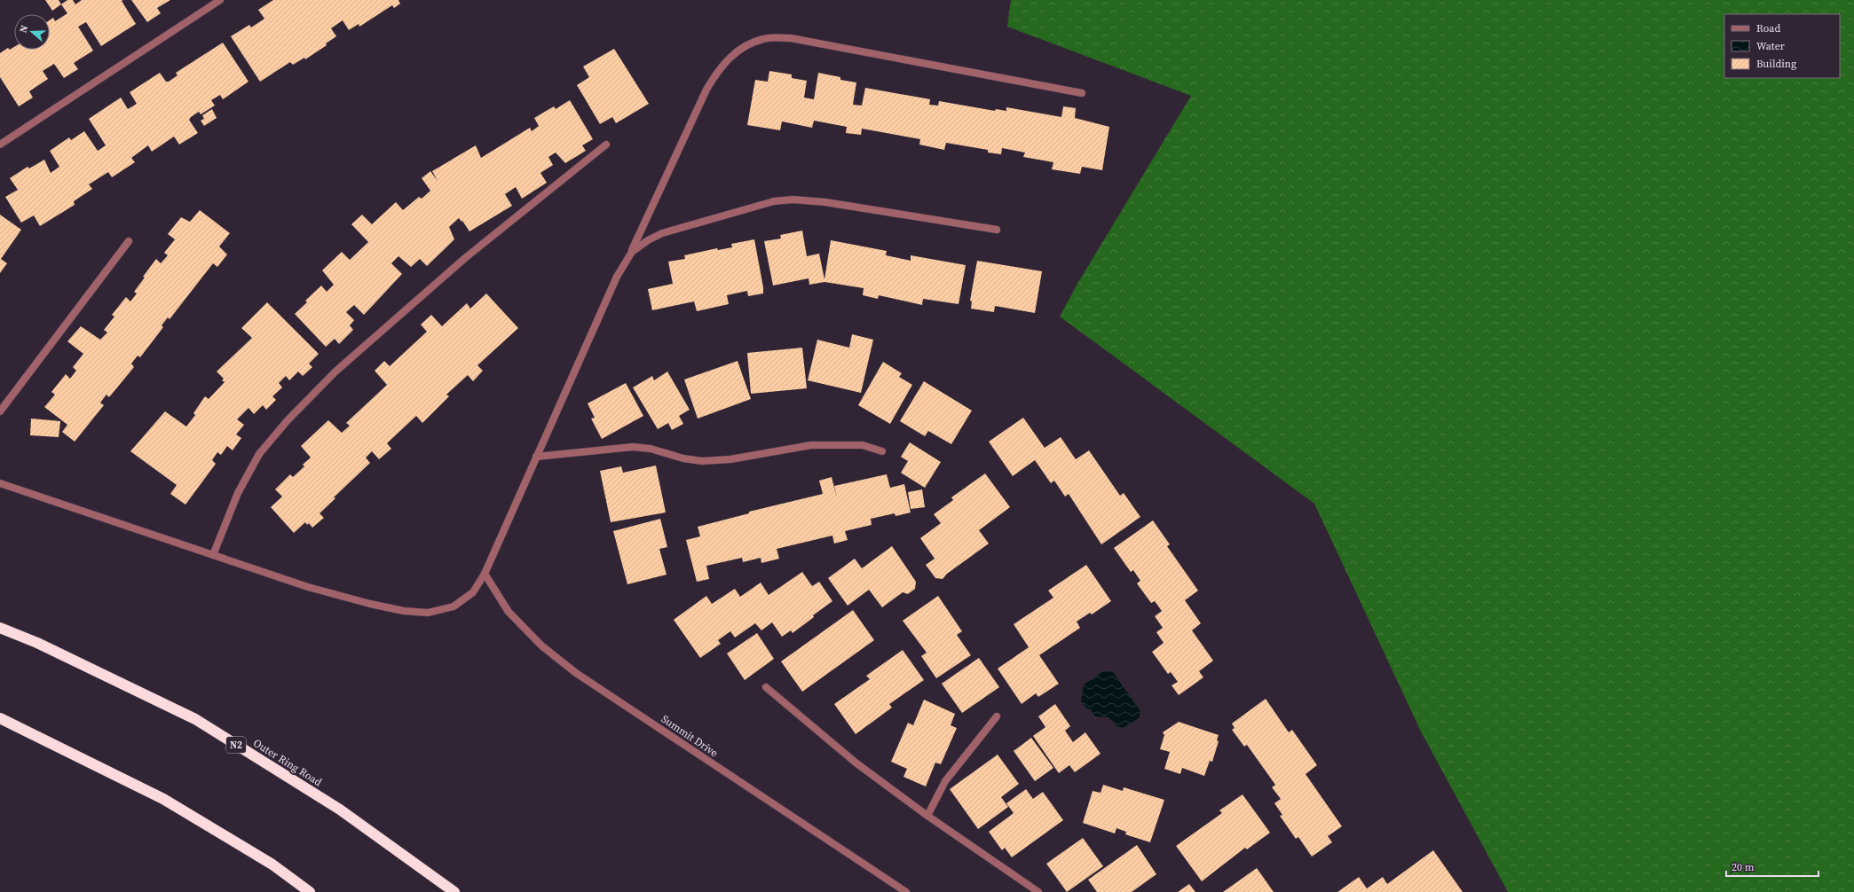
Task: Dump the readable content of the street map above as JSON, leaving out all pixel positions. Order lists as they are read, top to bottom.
{
  "streets": {
    "highway": ["N2", "Outer Ring Road"],
    "street": ["Summit Drive"]
  },
  "legend": ["Road", "Water", "Building"],
  "scale_bar": "20 m",
  "north": "left"
}
